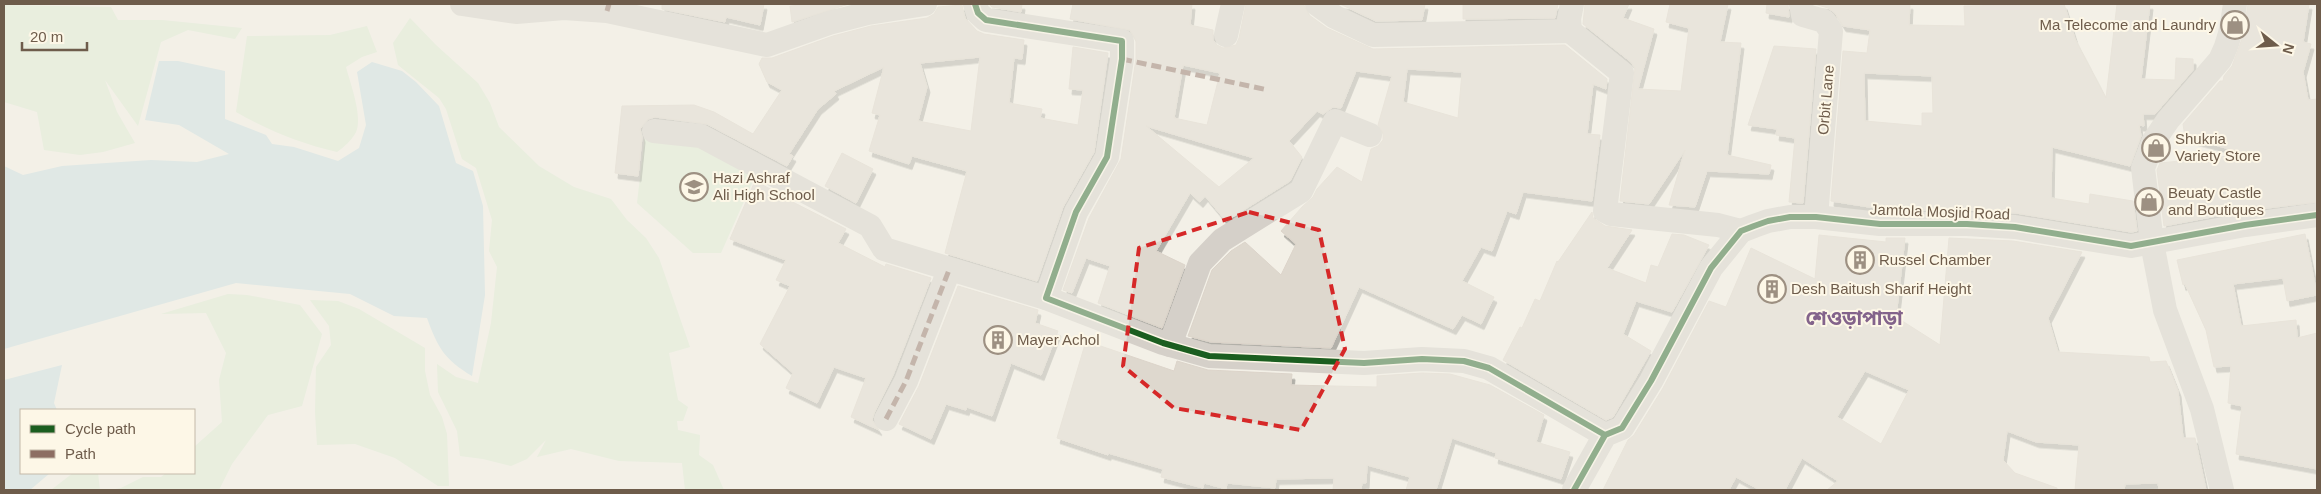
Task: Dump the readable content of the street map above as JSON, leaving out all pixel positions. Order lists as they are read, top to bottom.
{
  "streets": {
    "street": ["Orbit Lane", "Jamtola Mosjid Road"]
  },
  "crossings": [
    ["Orbit Lane", "Jamtola Mosjid Road"]
  ],
  "districts": ["শেওড়াপাড়া"],
  "places": {
    "shop": ["Ma Telecome and Laundry", "Shukria Variety Store", "Beuaty Castle and Boutiques"],
    "school or university": ["Hazi Ashraf Ali High School"],
    "building": ["Russel Chamber", "Desh Baitush Sharif Height", "Mayer Achol"]
  },
  "legend": ["Cycle path", "Path"],
  "scale_bar": "20 m",
  "north": "right"
}
